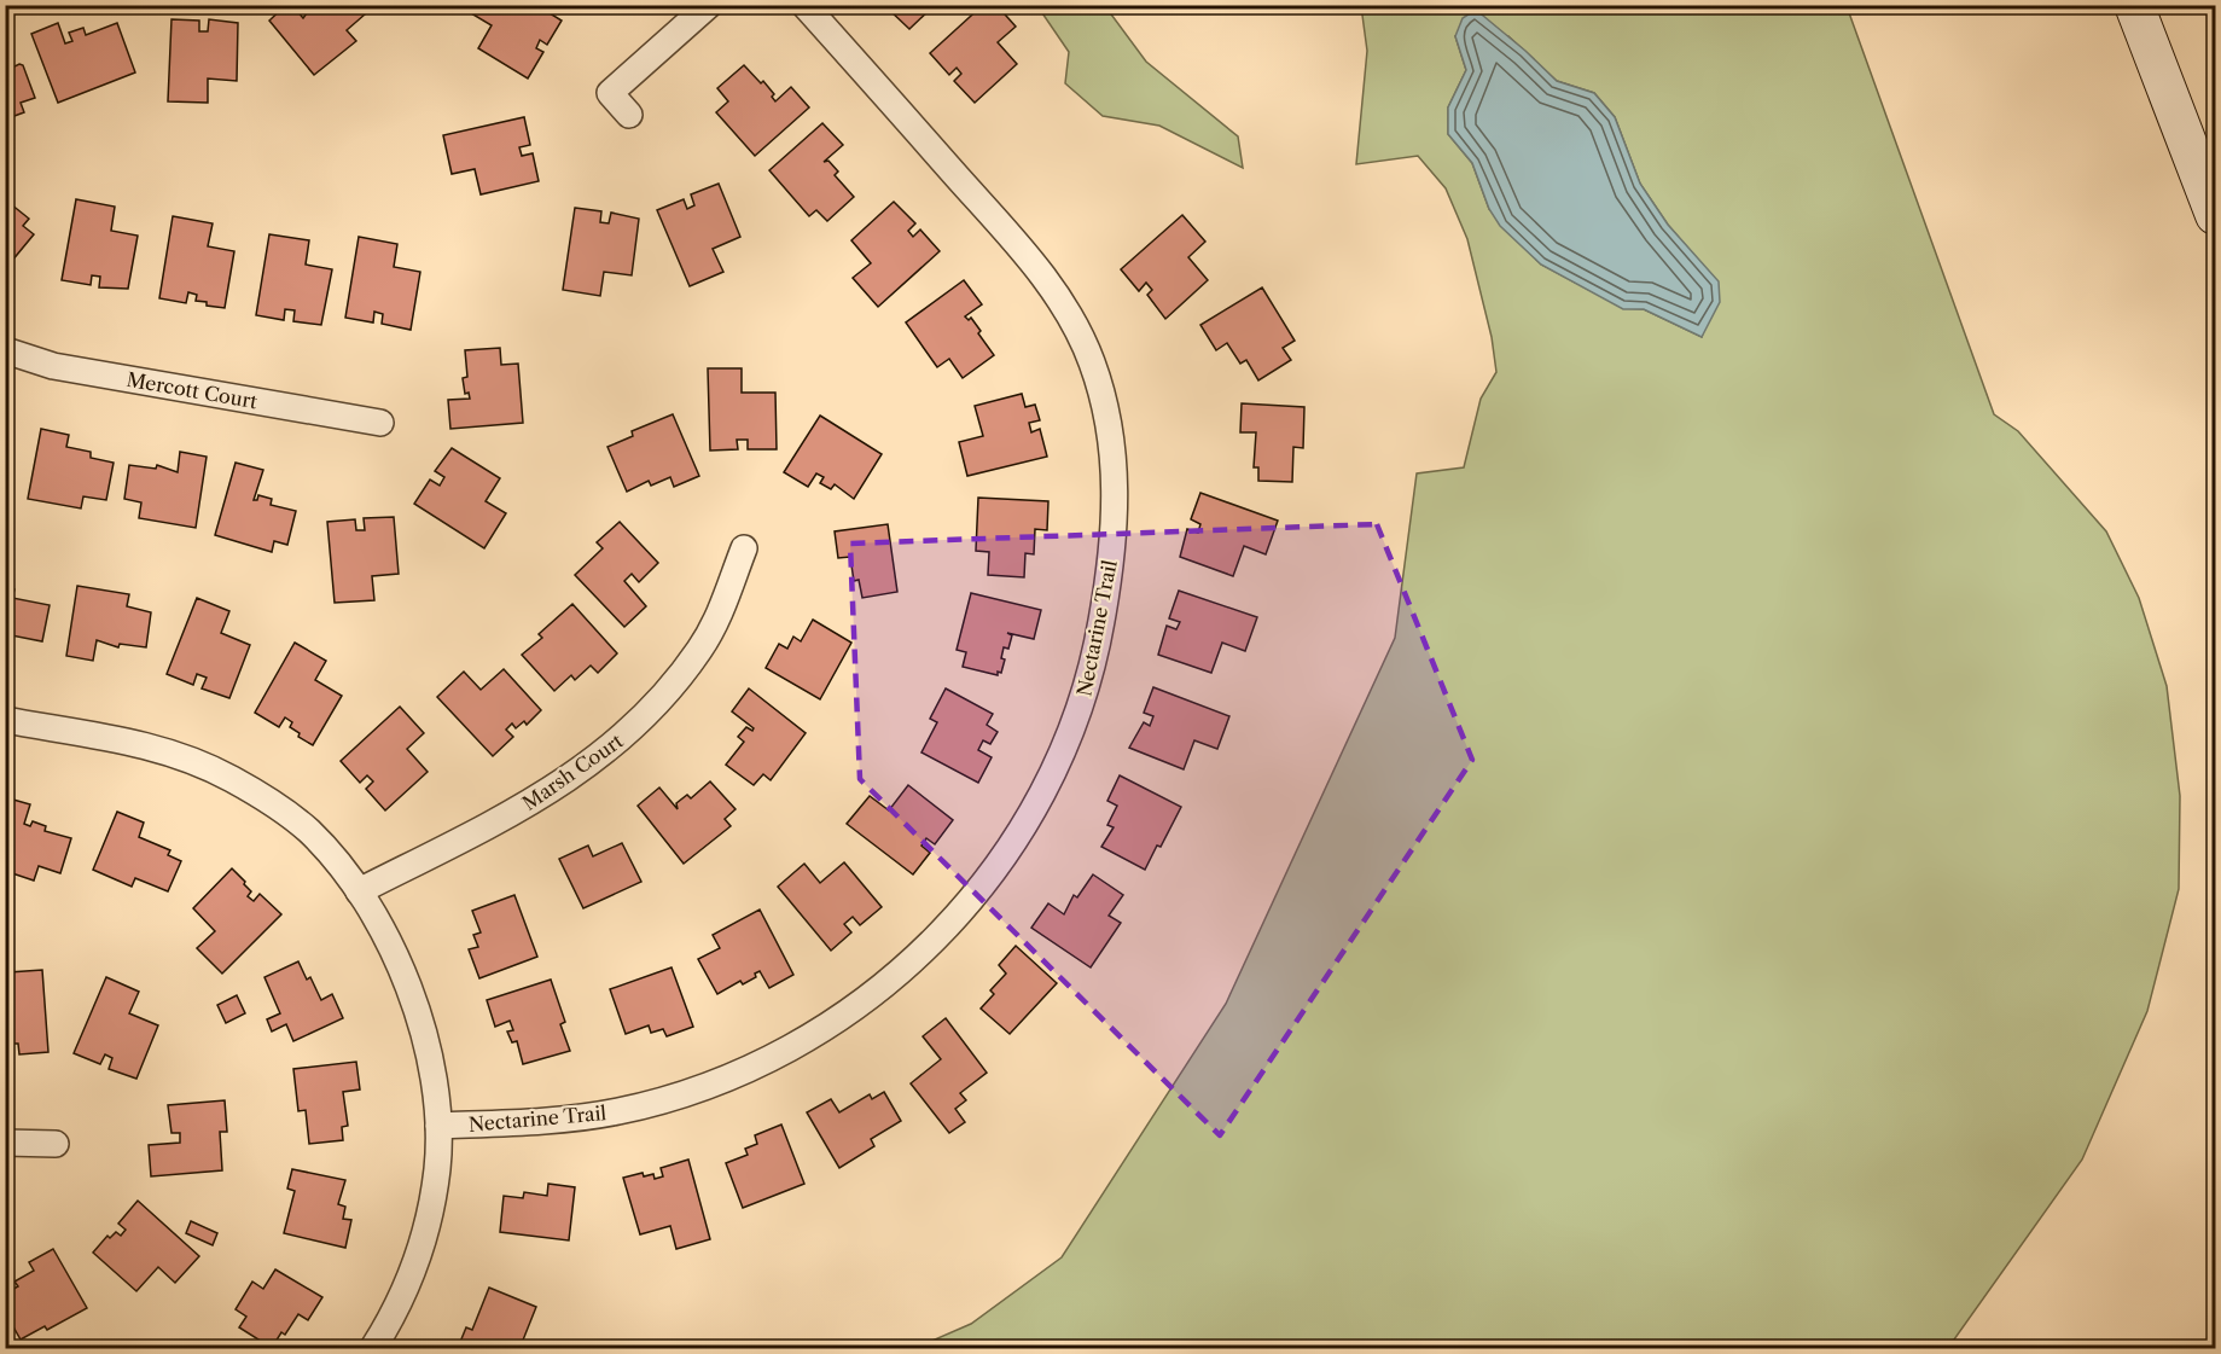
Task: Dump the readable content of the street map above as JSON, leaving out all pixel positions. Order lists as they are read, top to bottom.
{
  "streets": {
    "street": ["Mercott Court", "Nectarine Trail", "Marsh Court"]
  }
}
